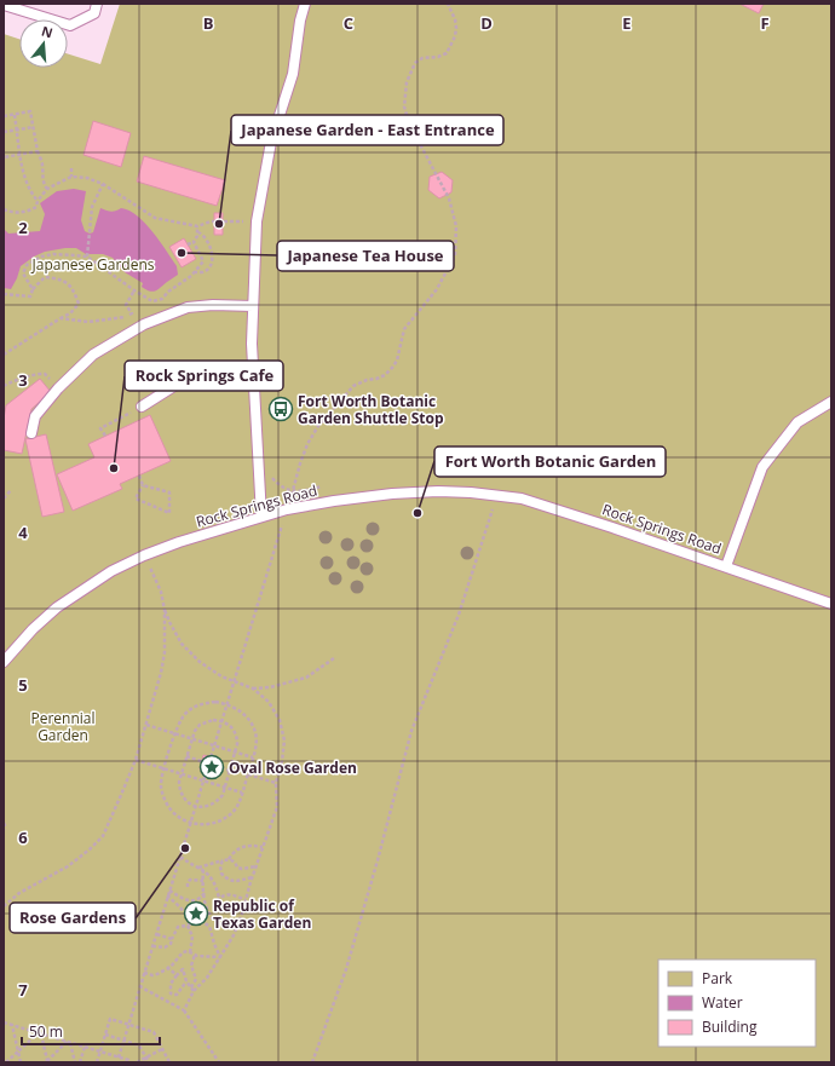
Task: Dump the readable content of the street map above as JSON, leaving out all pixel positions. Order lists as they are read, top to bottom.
{
  "streets": {
    "lane": ["Rock Springs Road"]
  },
  "parks": ["Japanese Gardens", "Perennial Garden"],
  "places": {
    "other": [
      "Japanese Garden - East Entrance",
      "Japanese Tea House",
      "Rock Springs Cafe",
      "Fort Worth Botanic Garden",
      "Rose Gardens"
    ],
    "bus stop": ["Fort Worth Botanic Garden Shuttle Stop"],
    "place": ["Oval Rose Garden", "Republic of Texas Garden"]
  },
  "legend": ["Park", "Water", "Building"],
  "scale_bar": "50 m",
  "north": "top",
  "grid": {
    "columns": [
      "B",
      "C",
      "D",
      "E",
      "F"
    ],
    "rows": [
      "2",
      "3",
      "4",
      "5",
      "6",
      "7"
    ]
  }
}
